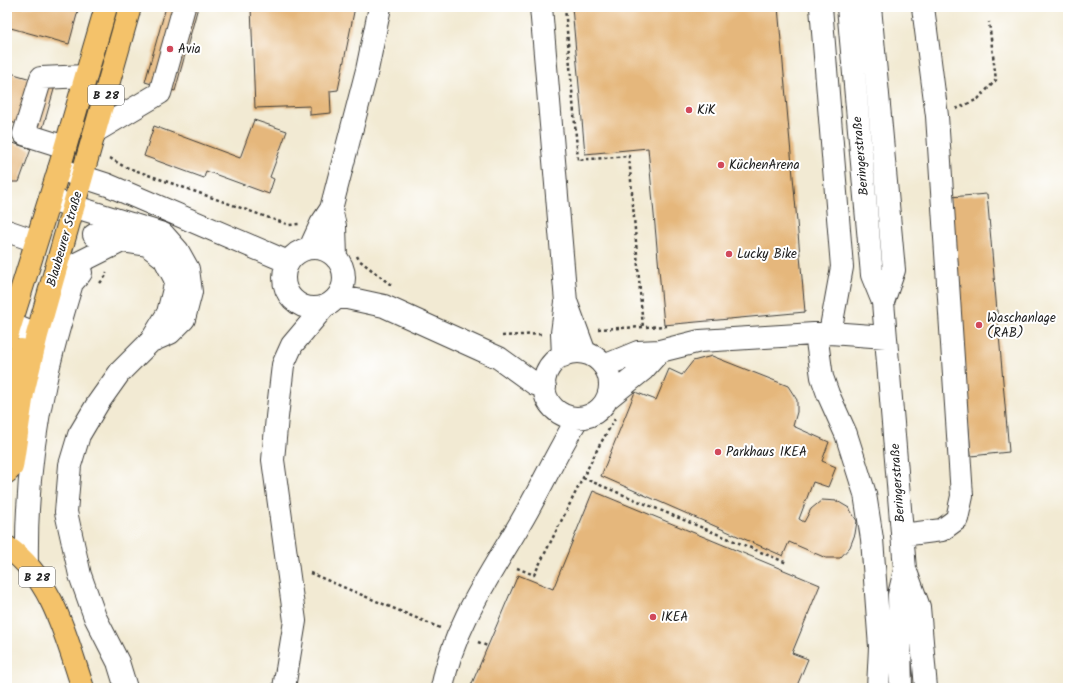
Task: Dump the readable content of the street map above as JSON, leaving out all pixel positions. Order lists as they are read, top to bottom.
{
  "streets": {
    "main road": ["B 28", "Blaubeurer Straße"],
    "lane": ["Beringerstraße"]
  },
  "crossings": [
    ["B 28", "Blaubeurer Straße"]
  ],
  "places": [
    "Avia",
    "KiK",
    "KüchenArena",
    "Lucky Bike",
    "Waschanlage (RAB)",
    "Parkhaus IKEA",
    "IKEA"
  ]
}
